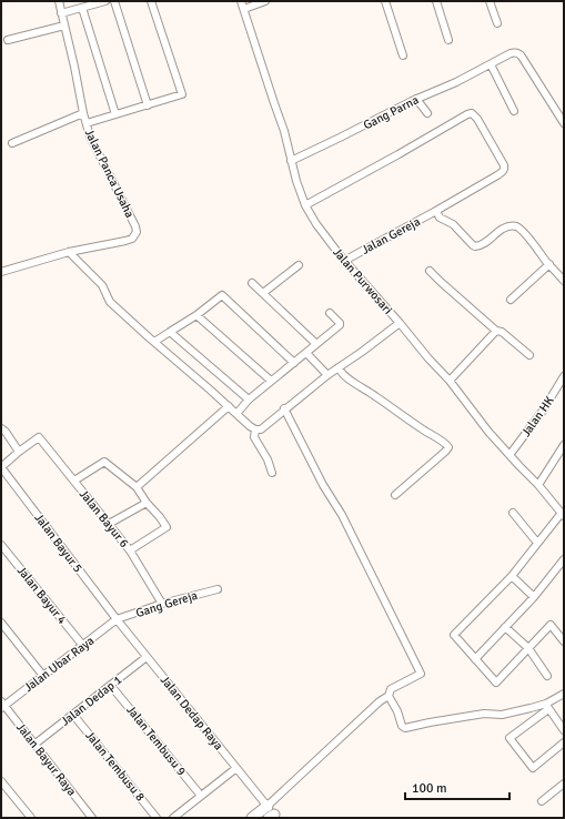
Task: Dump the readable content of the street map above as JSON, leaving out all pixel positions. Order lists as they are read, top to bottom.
{
  "streets": {
    "street": [
      "Gang Parna",
      "Jalan Panca Usaha",
      "Jalan Gereja",
      "Jalan Purwosari",
      "Jalan HK",
      "Jalan Bayur 6",
      "Jalan Bayur 5",
      "Jalan Bayur 4",
      "Gang Gereja",
      "Jalan Ubar Raya",
      "Jalan Dedap 1",
      "Jalan Dedap Raya",
      "Jalan Tembusu 9",
      "Jalan Bayur Raya",
      "Jalan Tembusu 8"
    ]
  },
  "crossings": [
    ["Gang Parna", "Jalan Purwosari"],
    ["Jalan Gereja", "Jalan Purwosari"],
    ["Jalan Purwosari", "Jalan HK"],
    ["Jalan Bayur 6", "Gang Gereja"],
    ["Jalan Bayur 5", "Gang Gereja"],
    ["Jalan Bayur 5", "Jalan Ubar Raya"],
    ["Jalan Bayur 5", "Jalan Dedap Raya"],
    ["Jalan Bayur 4", "Jalan Ubar Raya"],
    ["Gang Gereja", "Jalan Ubar Raya"],
    ["Gang Gereja", "Jalan Dedap Raya"],
    ["Jalan Ubar Raya", "Jalan Dedap Raya"],
    ["Jalan Ubar Raya", "Jalan Bayur Raya"],
    ["Jalan Dedap 1", "Jalan Dedap Raya"],
    ["Jalan Dedap 1", "Jalan Tembusu 9"],
    ["Jalan Dedap 1", "Jalan Bayur Raya"],
    ["Jalan Dedap 1", "Jalan Tembusu 8"]
  ],
  "scale_bar": "100 m"
}
